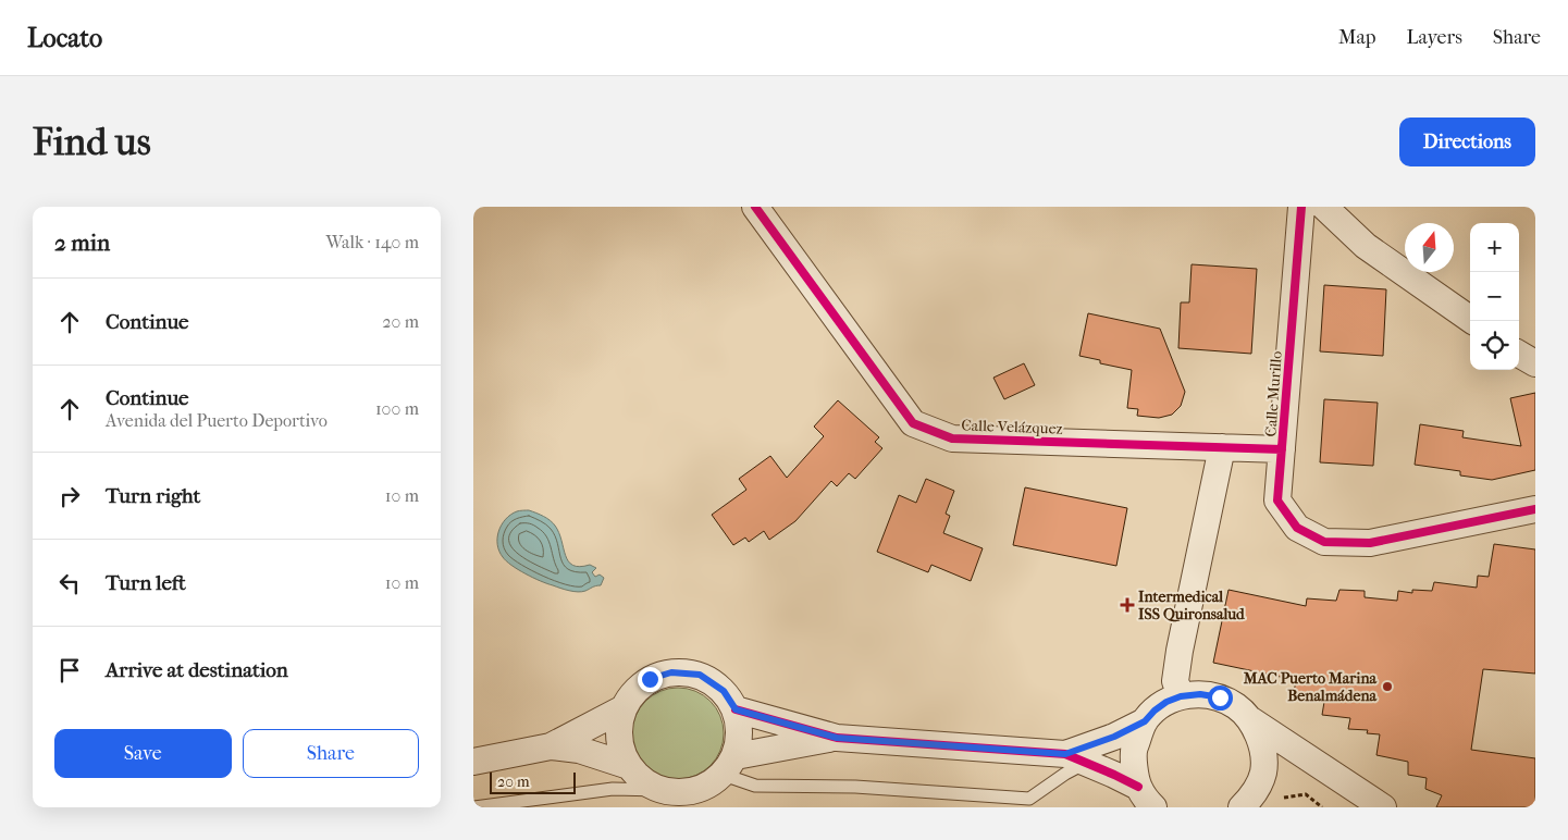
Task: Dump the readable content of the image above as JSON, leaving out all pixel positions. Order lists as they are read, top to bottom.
{
  "streets": {
    "street": ["Calle Murillo", "Calle Velázquez"]
  },
  "crossings": [
    ["Calle Murillo", "Calle Velázquez"]
  ],
  "places": {
    "health": ["Intermedical ISS Quironsalud"],
    "other": ["MAC Puerto Marina Benalmádena"]
  },
  "scale_bar": "20 m",
  "north": "top",
  "page": {
    "header": "Locato",
    "nav": ["Map", "Layers", "Share"],
    "buttons": [
      "Directions",
      ["Save", "Share"]
    ],
    "title": "Find us",
    "heading": ["2 min", "Walk · 140 m"],
    "map_buttons": ["+", "−"],
    "list": [
      ["Continue", "20 m"],
      ["Continue", "Avenida del Puerto Deportivo", "100 m"],
      ["Turn right", "10 m"],
      ["Turn left", "10 m"],
      "Arrive at destination"
    ],
    "scale": "20 m"
  }
}
